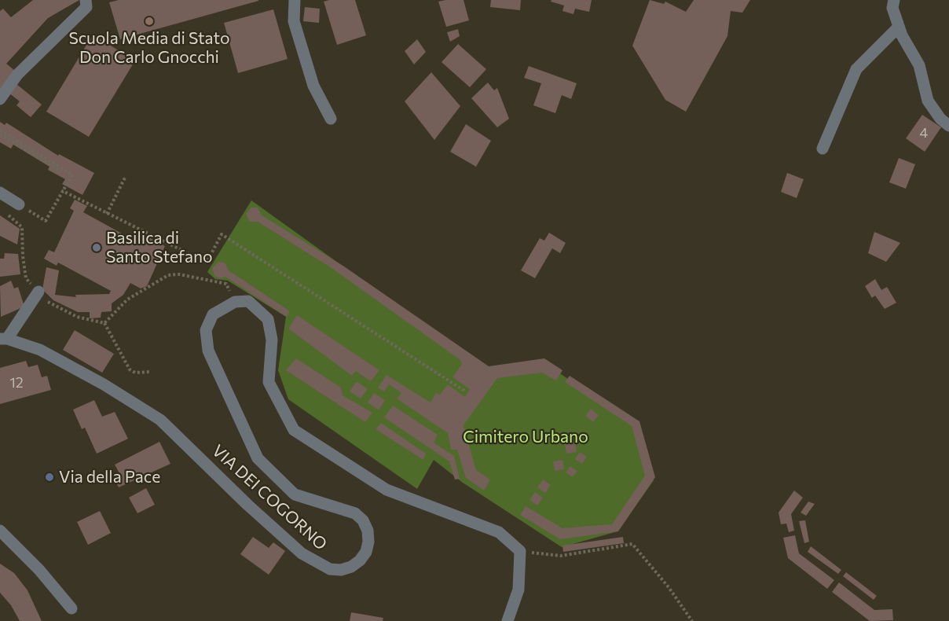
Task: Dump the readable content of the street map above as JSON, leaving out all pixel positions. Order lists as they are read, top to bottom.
{
  "streets": {
    "street": ["VIA DEI COGORNO"]
  },
  "parks": ["Cimitero Urbano"],
  "places": ["Scuola Media di Stato Don Carlo Gnocchi", "Basilica di Santo Stefano", "Via della Pace"],
  "house_numbers": ["4", "12"]
}
